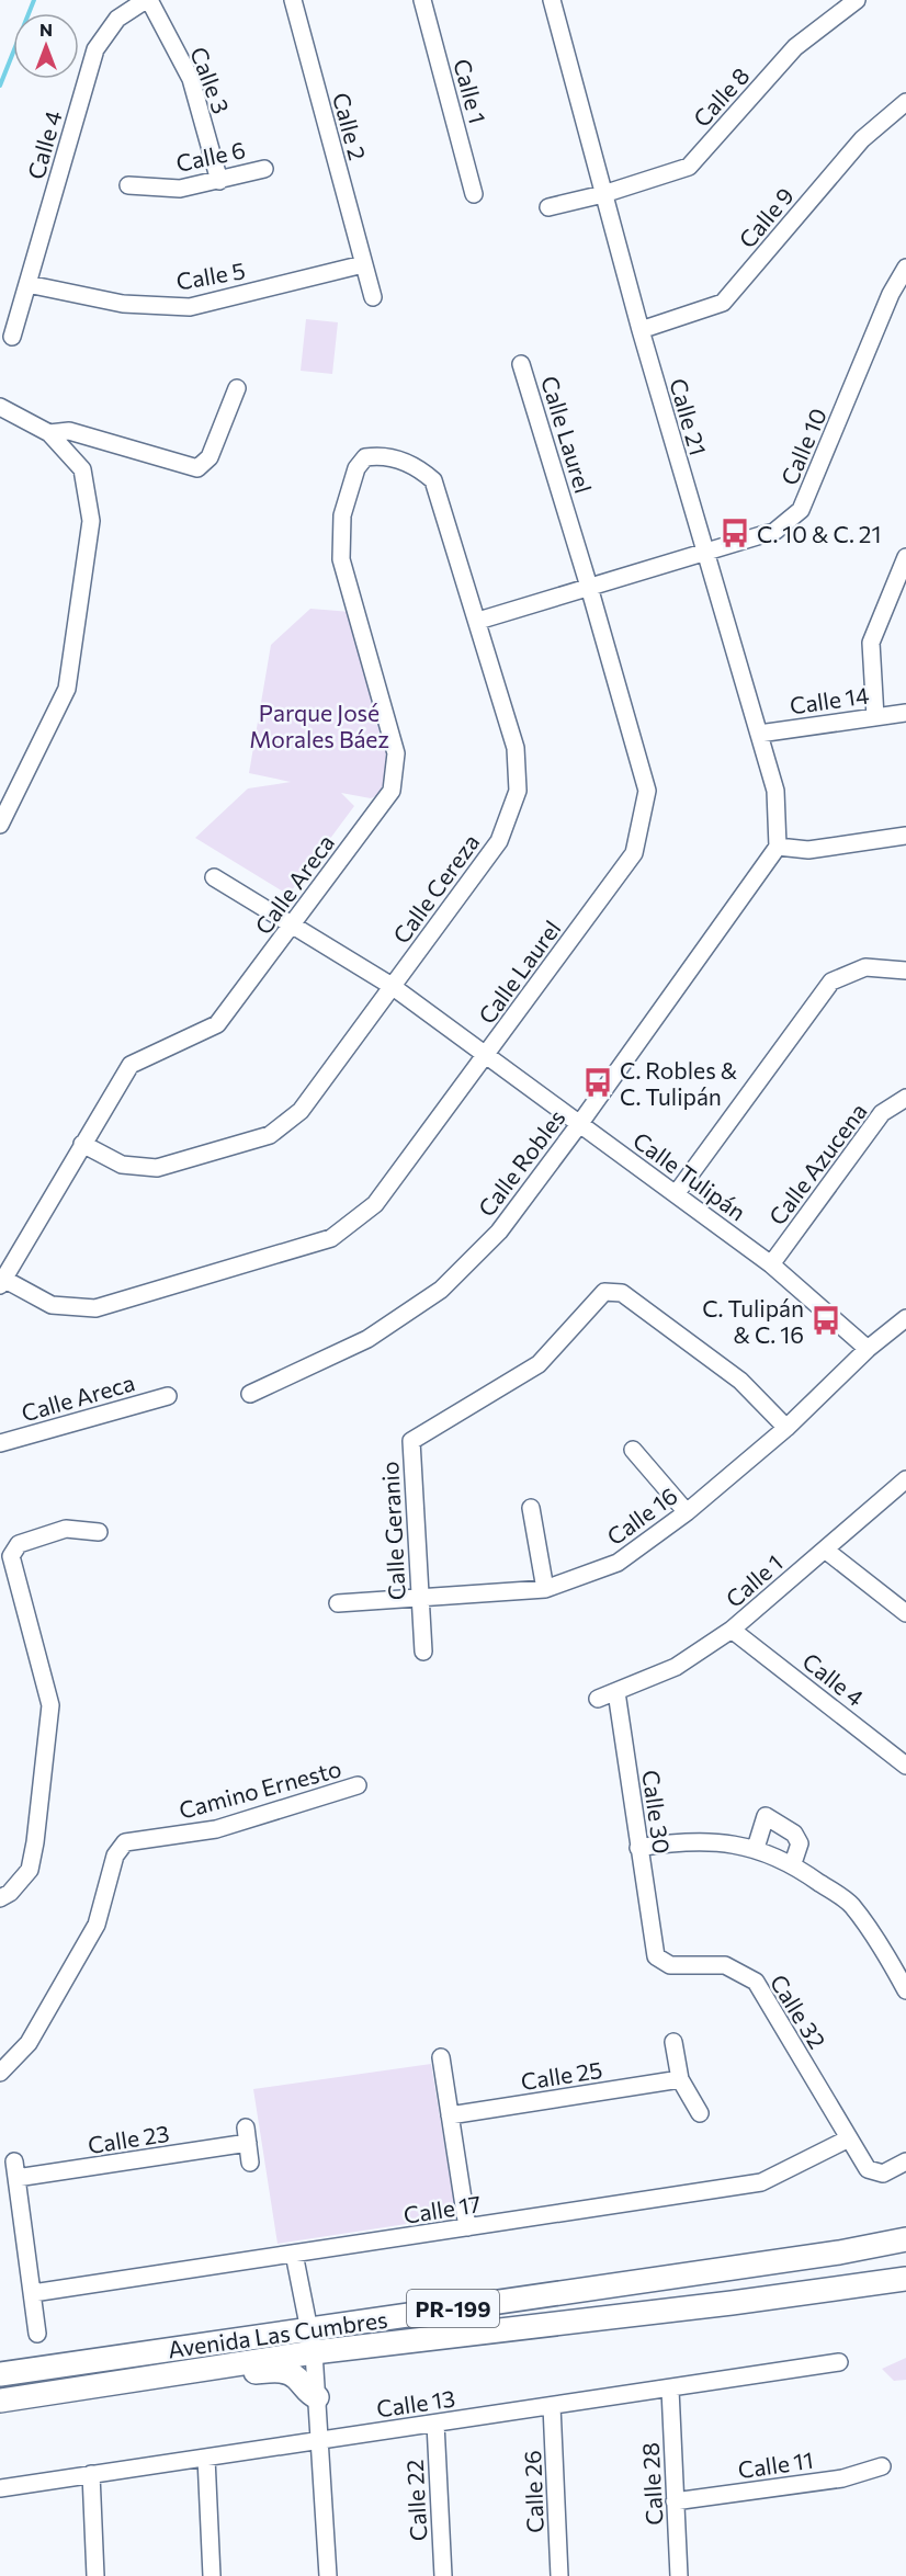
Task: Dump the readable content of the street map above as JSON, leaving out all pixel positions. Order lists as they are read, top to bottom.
{
  "streets": {
    "highway": ["PR-199", "Avenida Las Cumbres"],
    "street": [
      "Calle 3",
      "Calle 1",
      "Calle 8",
      "Calle 2",
      "Calle 4",
      "Calle 6",
      "Calle 9",
      "Calle 5",
      "Calle 21",
      "Calle Laurel",
      "Calle 10",
      "Calle 14",
      "Calle Areca",
      "Calle Cereza",
      "Calle Robles",
      "Calle Azucena",
      "Calle Tulipán",
      "Calle 16",
      "Calle Geranio",
      "Camino Ernesto",
      "Calle 30",
      "Calle 32",
      "Calle 25",
      "Calle 23",
      "Calle 17",
      "Calle 13",
      "Calle 11",
      "Calle 28",
      "Calle 26",
      "Calle 22"
    ]
  },
  "crossings": [
    ["Calle 3", "Calle 4"],
    ["Calle 3", "Calle 6"],
    ["Calle 1", "Calle 4"],
    ["Calle 1", "Calle 30"],
    ["Calle 8", "Calle 21"],
    ["Calle 2", "Calle 5"],
    ["Calle 4", "Calle 5"],
    ["Calle 9", "Calle 21"],
    ["Calle 21", "Calle 10"],
    ["Calle 21", "Calle 14"],
    ["Calle 21", "Calle Robles"],
    ["Calle Laurel", "Calle 10"],
    ["Calle Laurel", "Calle Areca"],
    ["Calle Laurel", "Calle Tulipán"],
    ["Calle 10", "Calle Cereza"],
    ["Calle Areca", "Calle Cereza"],
    ["Calle Areca", "Calle Tulipán"],
    ["Calle Cereza", "Calle Tulipán"],
    ["Calle Robles", "Calle Tulipán"],
    ["Calle Azucena", "Calle Tulipán"],
    ["Calle Tulipán", "Calle 16"],
    ["Calle 16", "Calle Geranio"],
    ["Calle 30", "Calle 32"],
    ["Calle 32", "Calle 17"],
    ["Calle 23", "Calle 17"],
    ["Calle 13", "Calle 28"],
    ["Calle 13", "Calle 26"],
    ["Calle 13", "Calle 22"],
    ["Calle 11", "Calle 28"]
  ],
  "parks": ["Parque José Morales Báez"],
  "places": {
    "bus stop": ["C. 10 & C. 21", "C. Robles & C. Tulipán", "C. Tulipán & C. 16"]
  },
  "north": "top"
}
